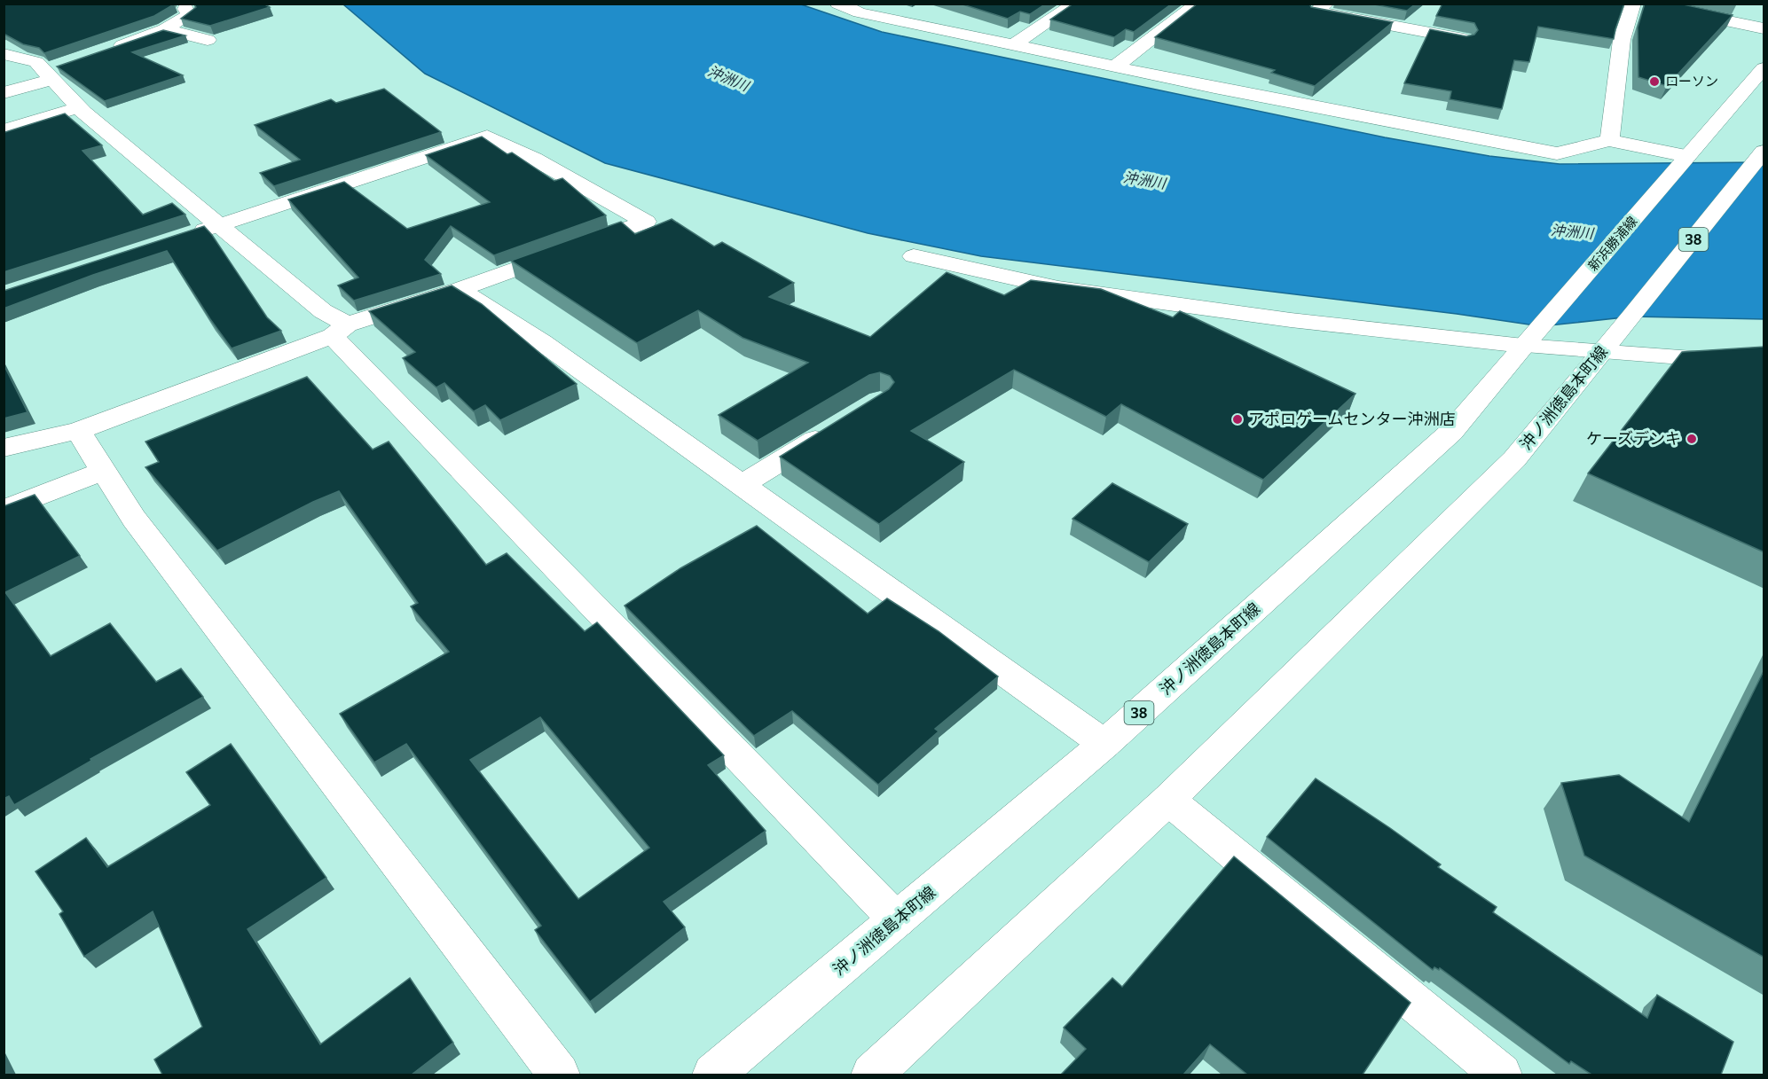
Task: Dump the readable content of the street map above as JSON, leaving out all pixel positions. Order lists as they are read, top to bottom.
{
  "streets": {
    "street": ["38", "新浜勝浦線", "沖ノ洲徳島本町線"]
  },
  "crossings": [
    ["38", "新浜勝浦線"],
    ["新浜勝浦線", "沖ノ洲徳島本町線"]
  ],
  "water": ["沖洲川"],
  "places": ["ローソン", "アポロゲームセンター沖洲店", "ケーズデンキ"]
}
